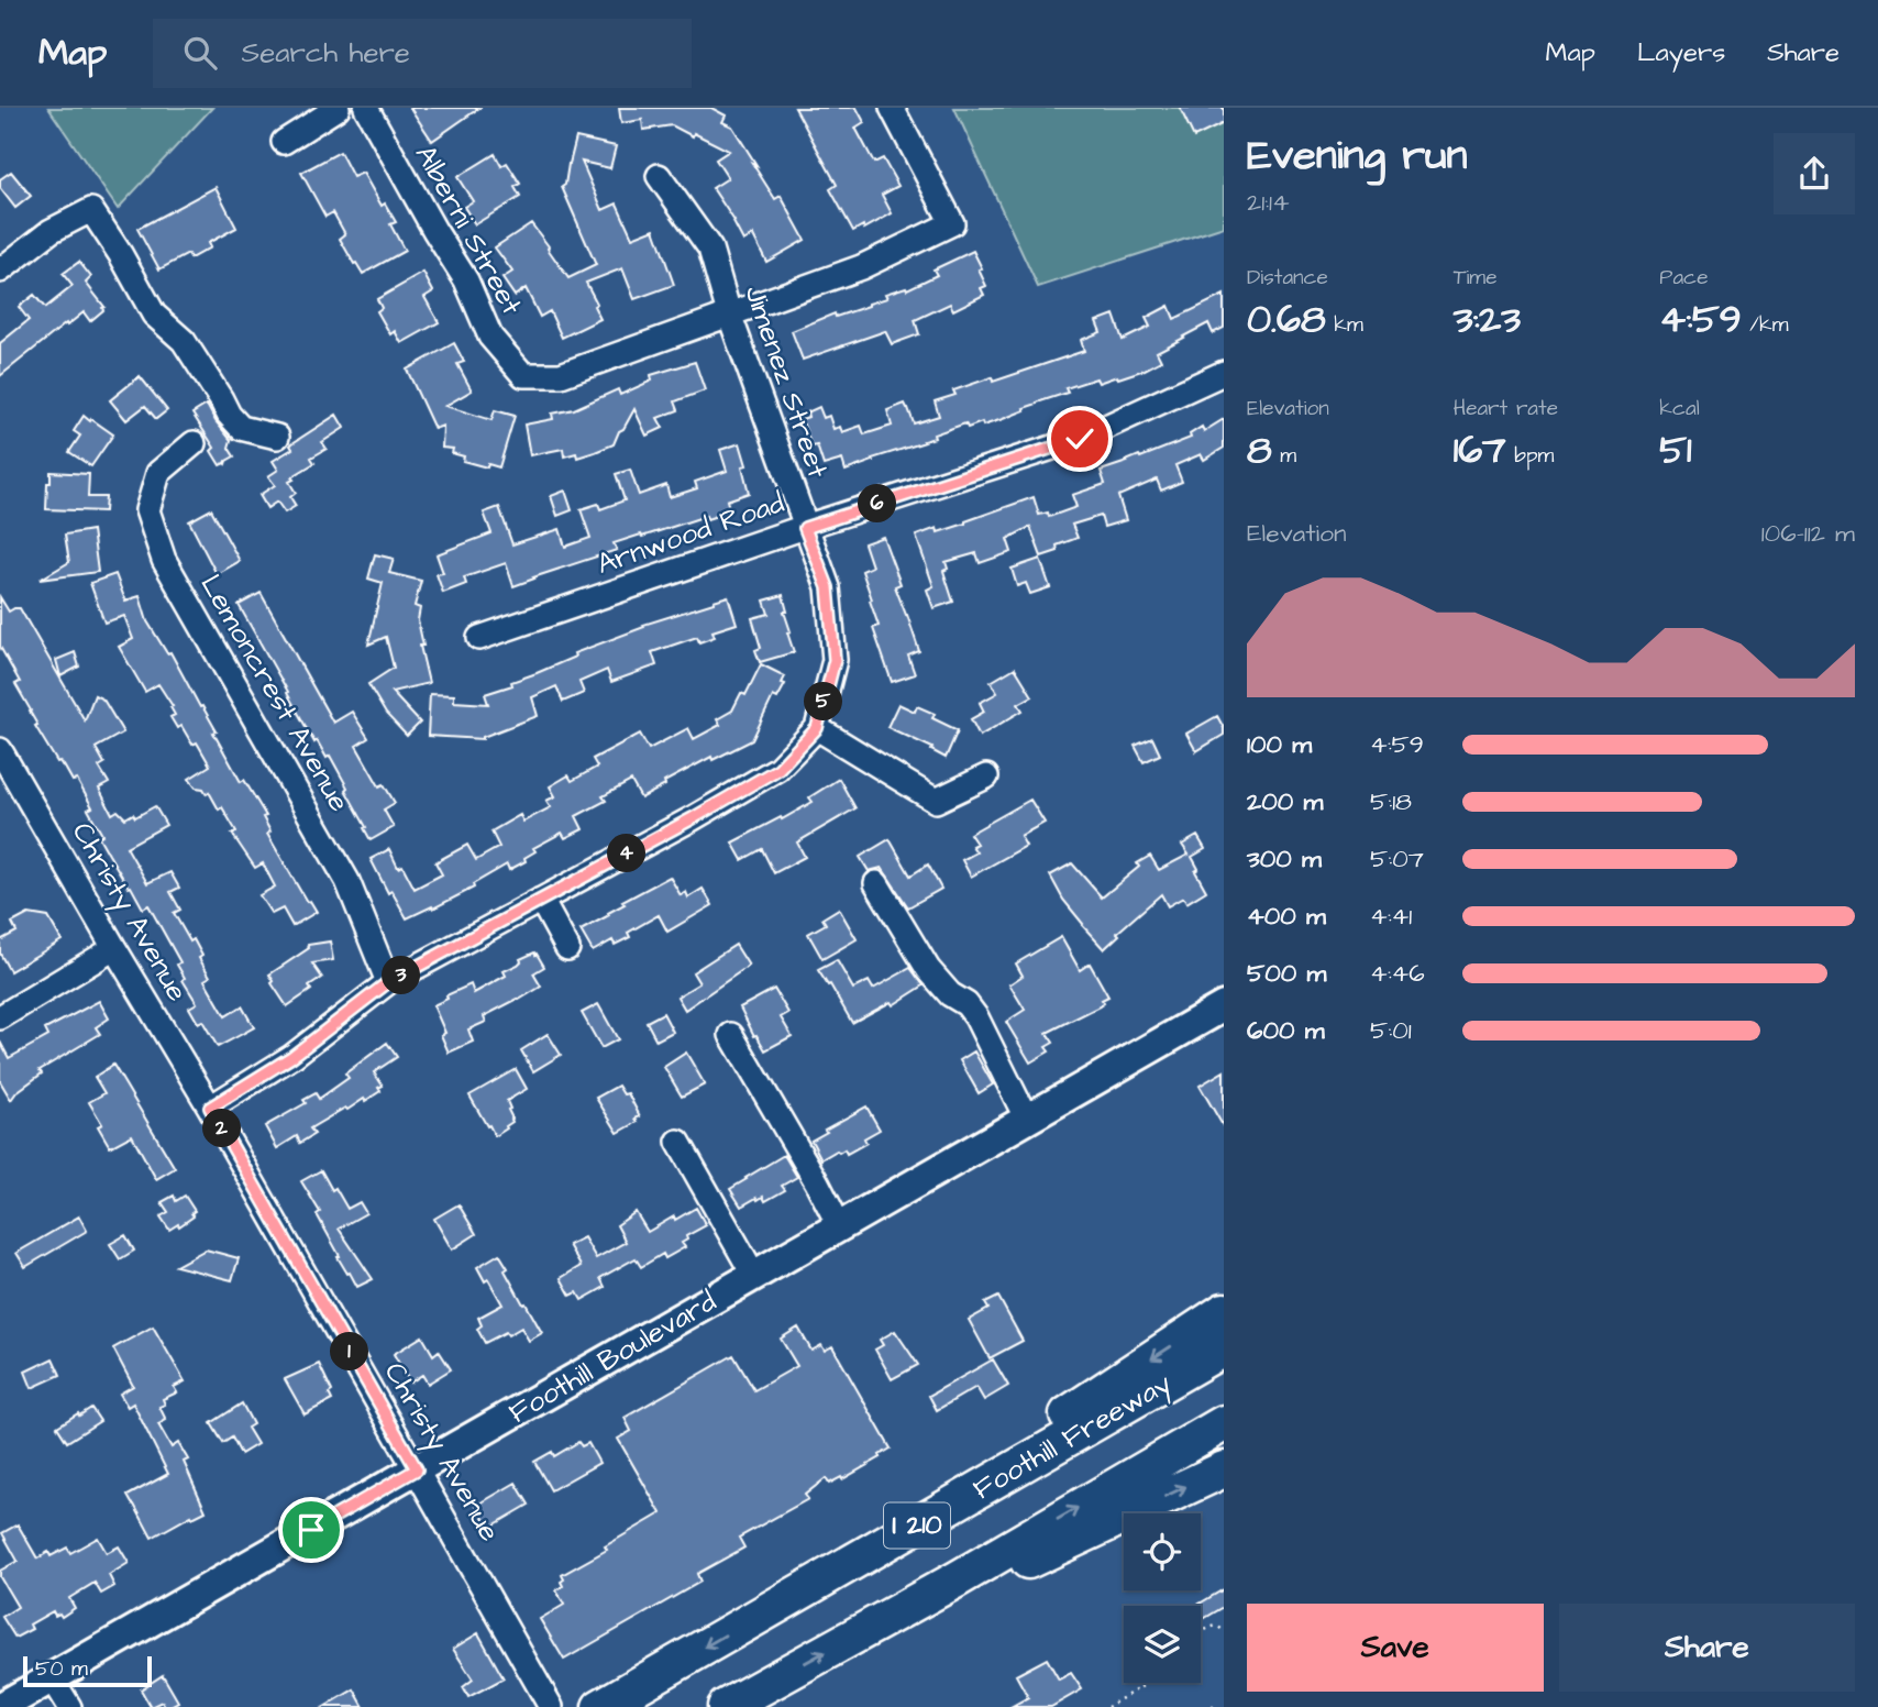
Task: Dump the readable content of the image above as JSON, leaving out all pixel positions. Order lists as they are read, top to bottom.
{
  "streets": {
    "highway": ["Foothill Freeway", "I 210"],
    "main road": ["Foothill Boulevard"],
    "street": [
      "Alberni Street",
      "Jimenez Street",
      "Arnwood Road",
      "Lemoncrest Avenue",
      "Christy Avenue"
    ]
  },
  "crossings": [
    ["Alberni Street", "Jimenez Street"],
    ["Jimenez Street", "Arnwood Road"],
    ["Jimenez Street", "Lemoncrest Avenue"],
    ["Jimenez Street", "Christy Avenue"],
    ["Christy Avenue", "Foothill Boulevard"]
  ],
  "scale_bar": "50 m",
  "page": {
    "header": "Map",
    "search": "Search here",
    "nav": ["Map", "Layers", "Share"],
    "heading": ["Evening run", "21:14"],
    "stats": [
      ["Distance", "0.68 km"],
      ["Time", "3:23"],
      ["Pace", "4:59 /km"],
      ["Elevation", "8 m"],
      ["Heart rate", "167 bpm"],
      ["kcal", "51"]
    ],
    "pins": [
      "6",
      "5",
      "4",
      "3",
      "2",
      "1"
    ],
    "chart": ["Elevation", "106–112 m"],
    "list": [
      {
        "name": "100 m",
        "note": "4:59"
      },
      {
        "name": "200 m",
        "note": "5:18"
      },
      {
        "name": "300 m",
        "note": "5:07"
      },
      {
        "name": "400 m",
        "note": "4:41"
      },
      {
        "name": "500 m",
        "note": "4:46"
      },
      {
        "name": "600 m",
        "note": "5:01"
      }
    ],
    "buttons": ["Save", "Share"],
    "scale": "50 m"
  }
}
